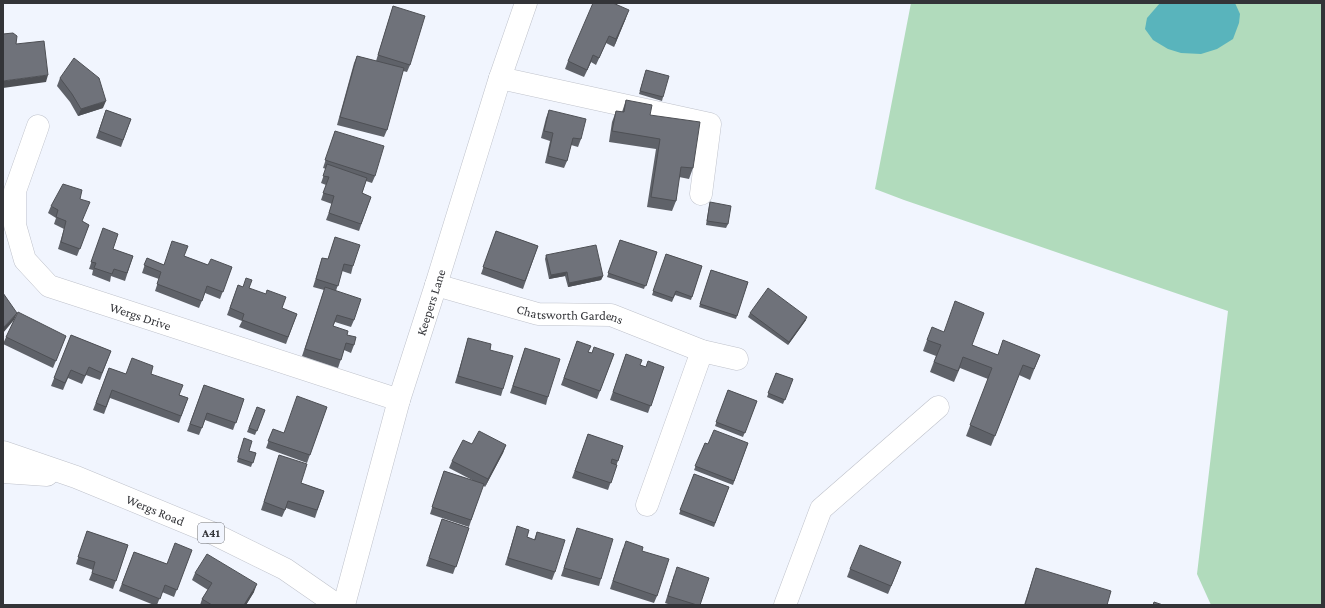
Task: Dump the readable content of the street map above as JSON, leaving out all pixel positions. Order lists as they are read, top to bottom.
{
  "streets": {
    "main road": [
      "Keepers Lane",
      "Chatsworth Gardens",
      "Wergs Drive",
      "Wergs Road",
      "A41"
    ]
  },
  "crossings": [
    ["Keepers Lane", "Chatsworth Gardens"],
    ["Keepers Lane", "Wergs Drive"]
  ]
}
